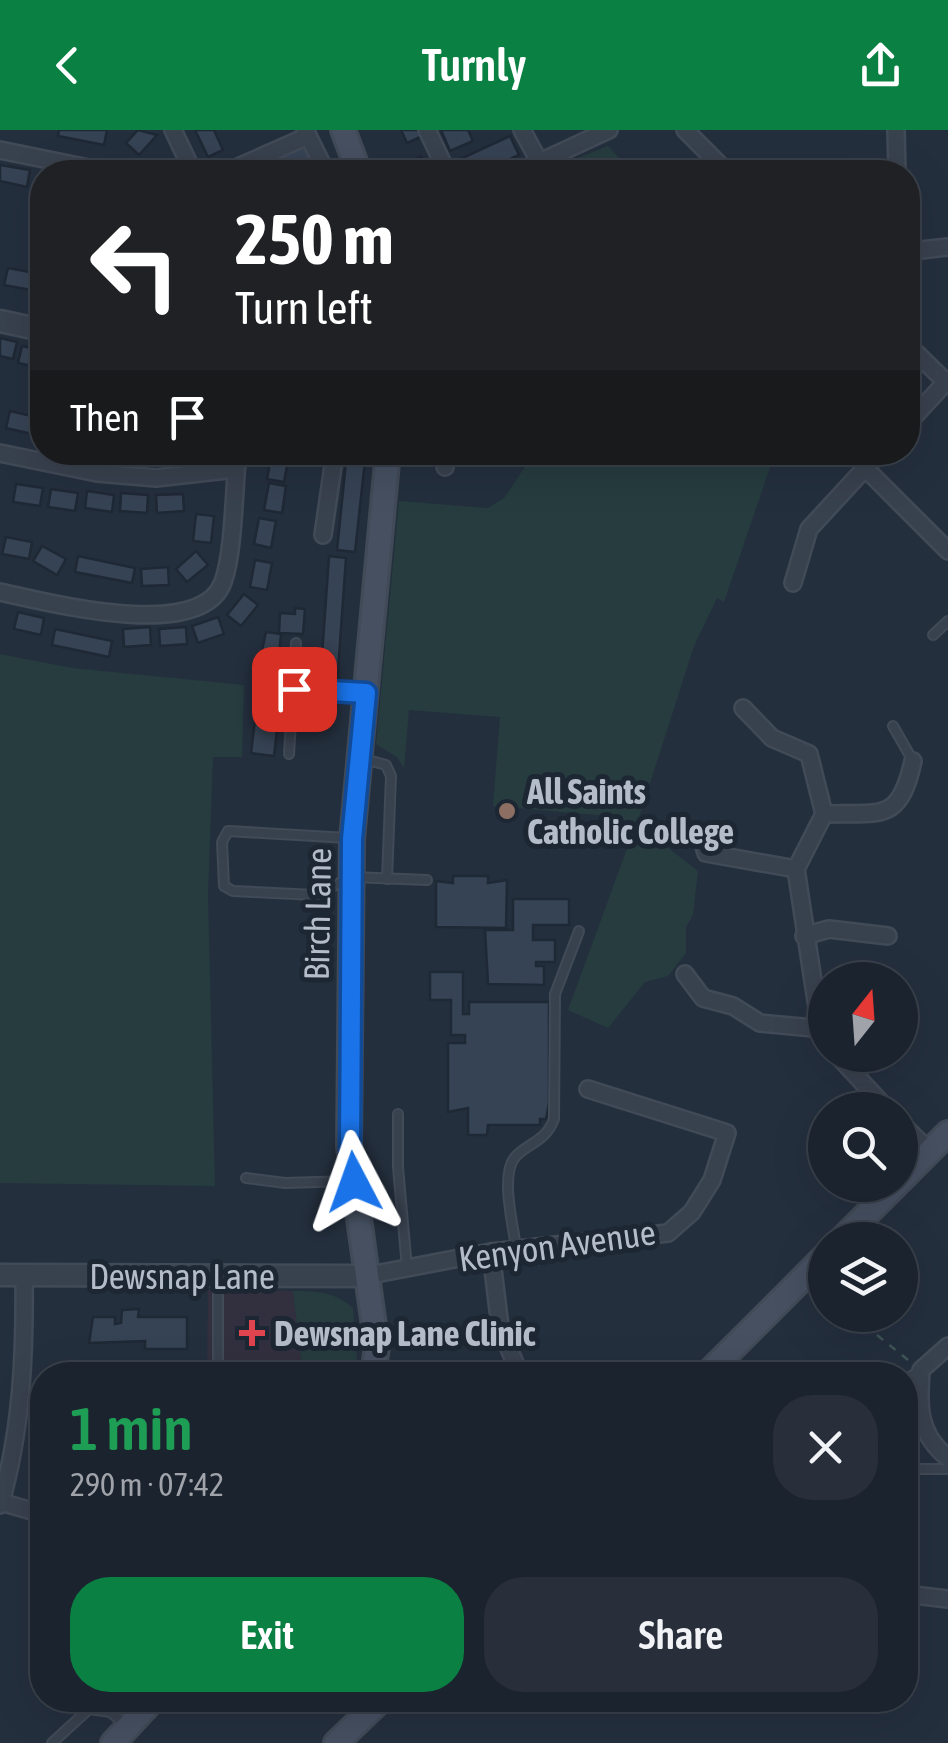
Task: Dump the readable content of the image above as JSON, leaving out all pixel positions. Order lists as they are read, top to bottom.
{
  "streets": {
    "main road": ["Birch Lane"],
    "street": ["Kenyon Avenue", "Dewsnap Lane"]
  },
  "crossings": [
    ["Birch Lane", "Kenyon Avenue"],
    ["Birch Lane", "Dewsnap Lane"],
    ["Kenyon Avenue", "Dewsnap Lane"]
  ],
  "places": {
    "other": ["All Saints Catholic College"],
    "health": ["Dewsnap Lane Clinic"]
  },
  "north": "top",
  "page": {
    "header": "Turnly",
    "turn": ["250 m", "Turn left"],
    "then": "Then",
    "heading": ["1 min", "290 m · 07:42"],
    "buttons": ["Exit", "Share"]
  }
}
